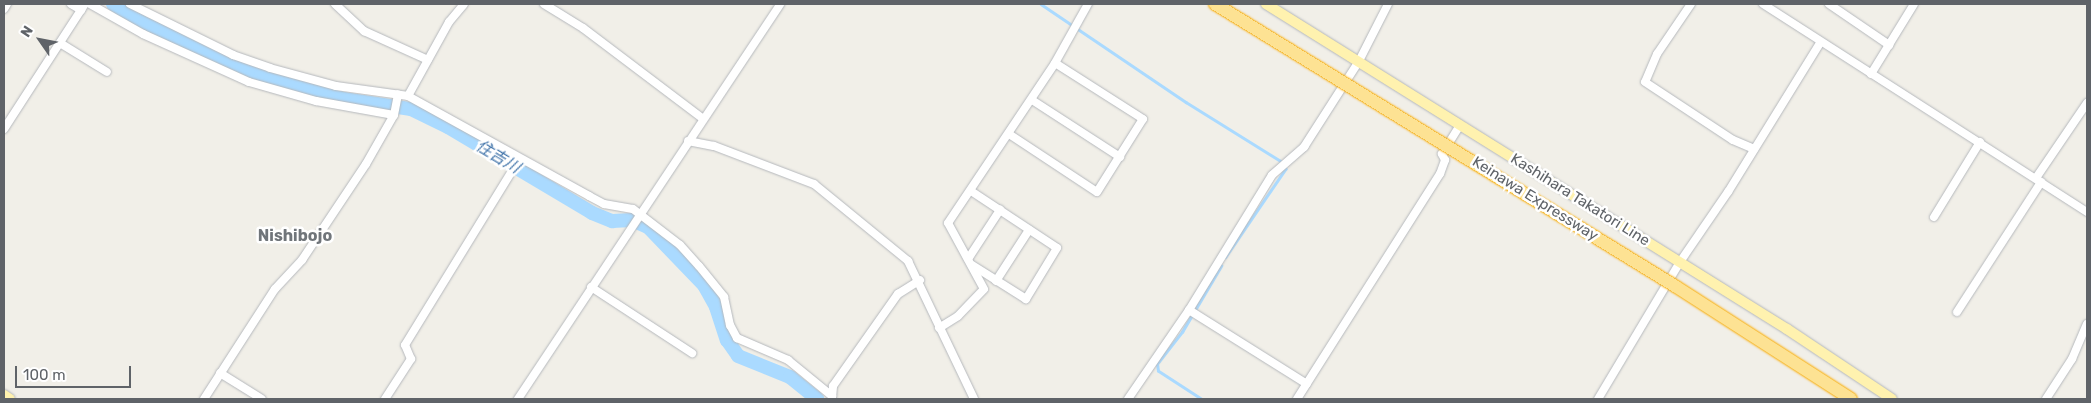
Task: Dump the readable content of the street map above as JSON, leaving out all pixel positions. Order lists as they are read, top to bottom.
{
  "streets": {
    "highway": ["Keinawa Expressway"],
    "main road": ["Kashihara Takatori Line"]
  },
  "districts": ["Nishibojo"],
  "water": ["住吉川"],
  "scale_bar": "100 m",
  "north": "top left"
}
